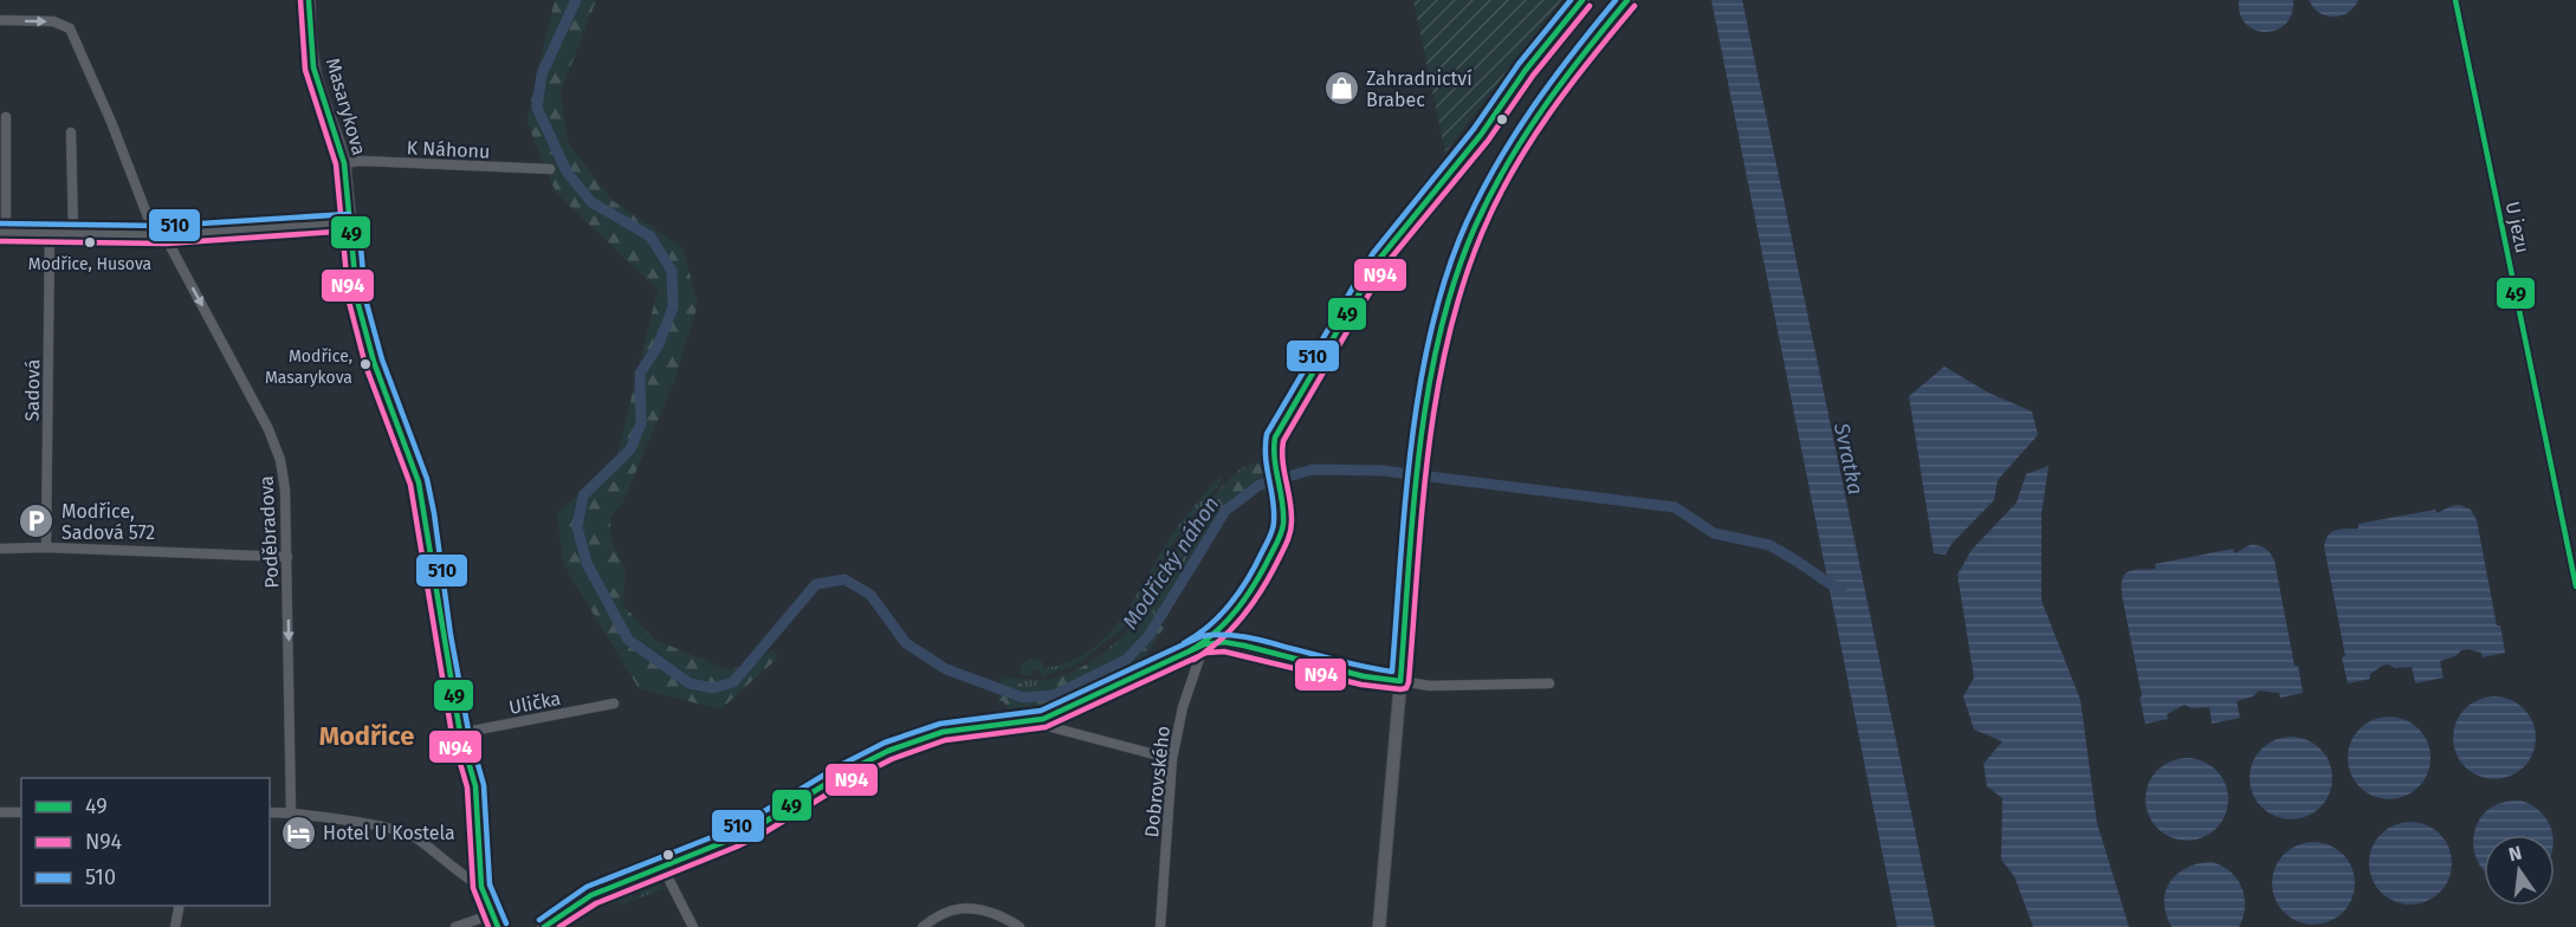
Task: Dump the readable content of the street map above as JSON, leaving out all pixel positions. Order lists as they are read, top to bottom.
{
  "streets": {
    "street": [
      "Masarykova",
      "K Náhonu",
      "U jezu",
      "Sadová",
      "Poděbradova",
      "Ulička",
      "Dobrovského"
    ]
  },
  "crossings": [
    ["Masarykova", "K Náhonu"],
    ["Masarykova", "Ulička"]
  ],
  "one_way": ["Poděbradova"],
  "districts": ["Modřice"],
  "water": ["Svratka", "Modřický náhon"],
  "places": {
    "shop": ["Zahradnictví Brabec"],
    "other": ["Modřice, Husova", "Modřice, Masarykova"],
    "parking": ["Modřice, Sadová 572"],
    "hotel": ["Hotel U Kostela"]
  },
  "lines": ["transit line 49", "transit line N94", "transit line 510"],
  "legend": ["49", "N94", "510"],
  "north": "top"
}
